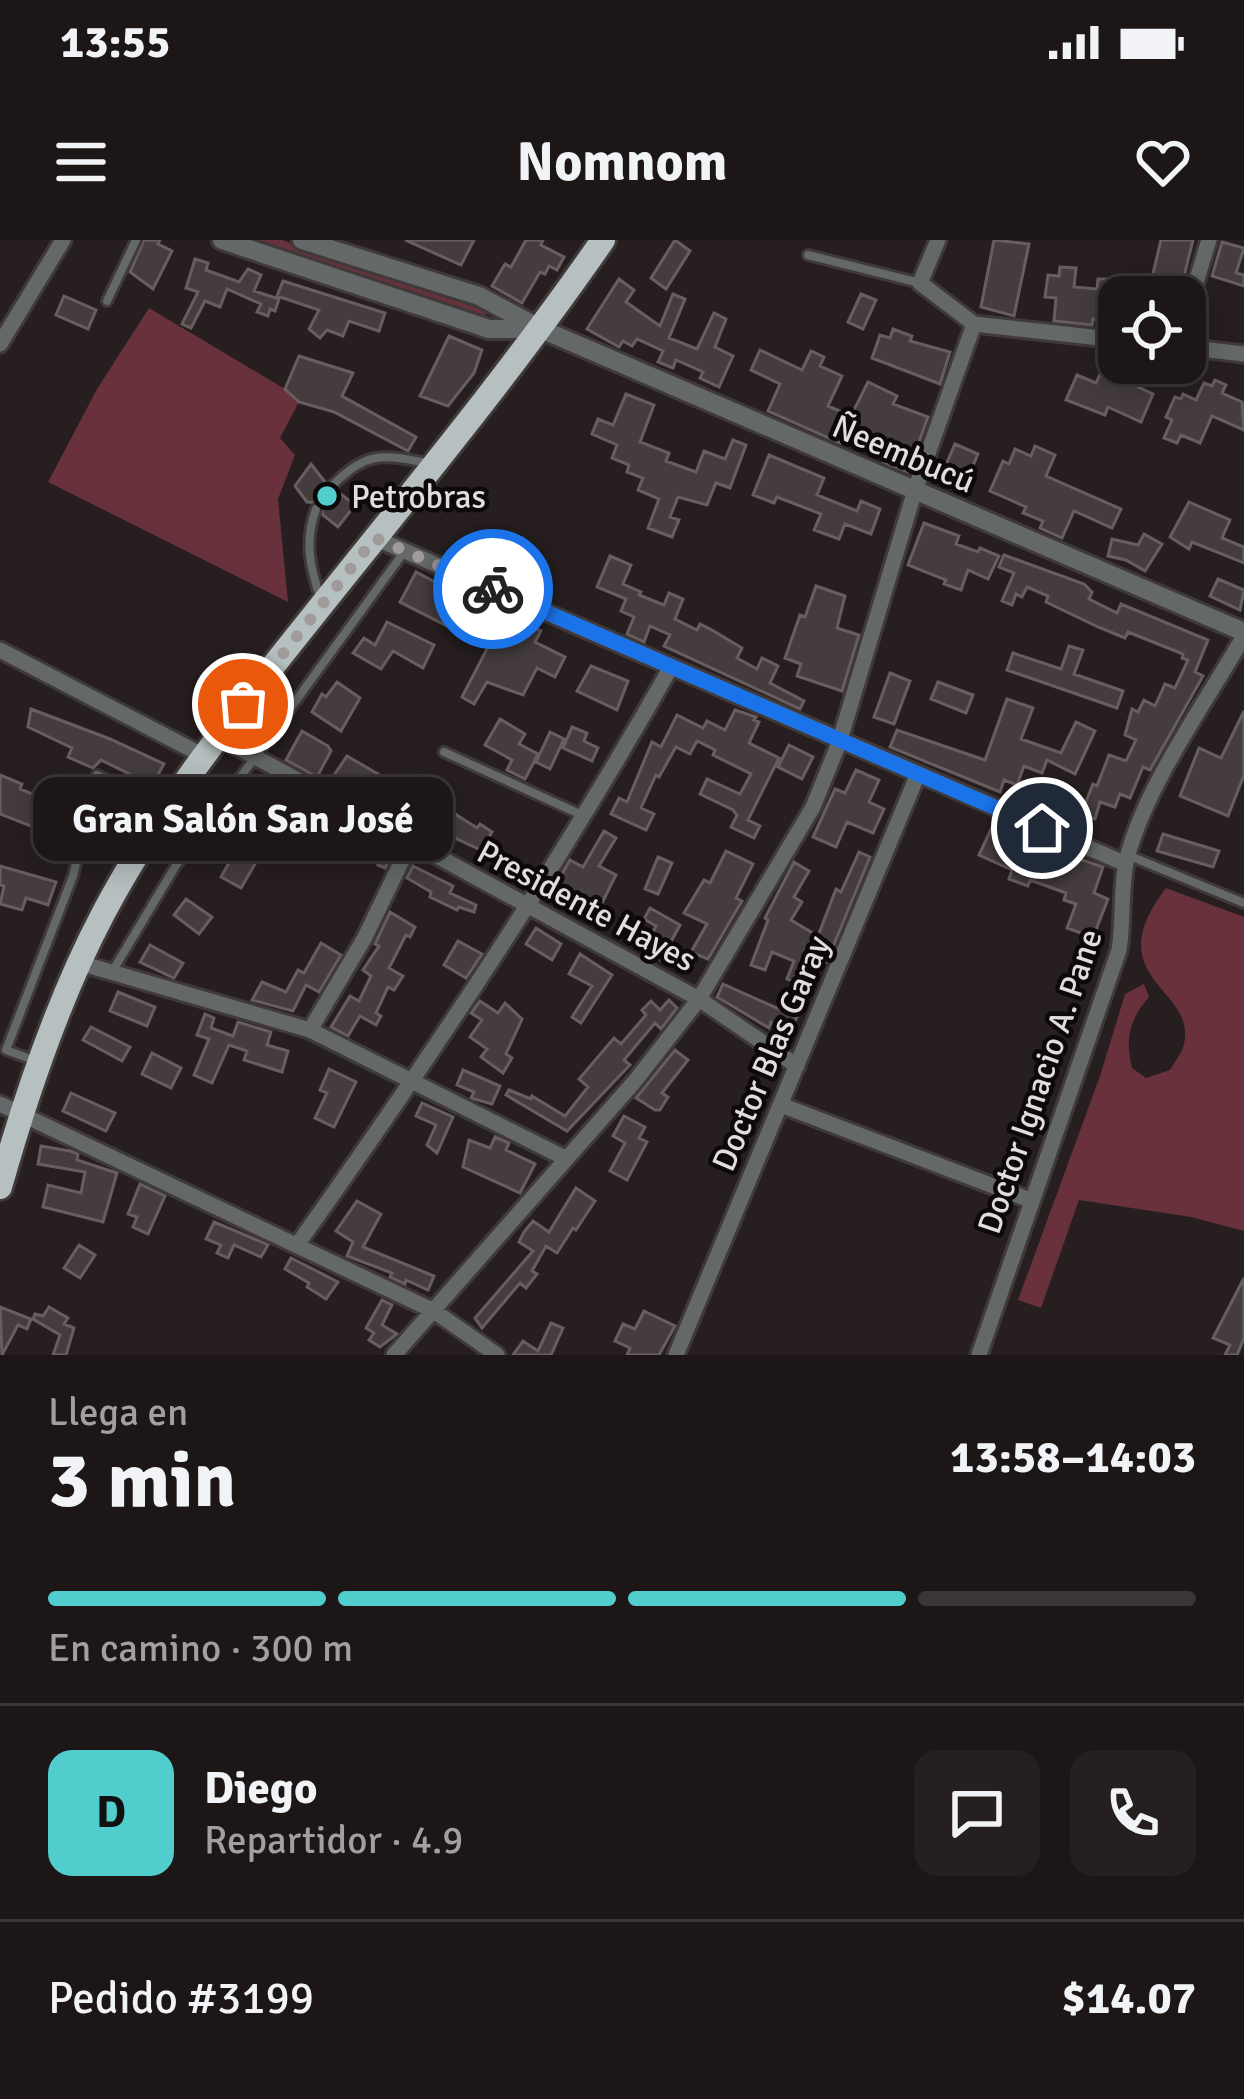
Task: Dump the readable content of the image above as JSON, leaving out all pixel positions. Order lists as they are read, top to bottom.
{
  "streets": {
    "street": [
      "Ñeembucú",
      "Presidente Hayes",
      "Doctor Blas Garay",
      "Doctor Ignacio A. Pane"
    ]
  },
  "crossings": [
    ["Ñeembucú", "Doctor Ignacio A. Pane"],
    ["Presidente Hayes", "Doctor Blas Garay"]
  ],
  "places": ["Petrobras", "Gran Salón San José"],
  "page": {
    "status": "13:55",
    "header": "Nomnom",
    "bubble": "Gran Salón San José",
    "heading": ["3 min", "Llega en", "13:58–14:03"],
    "panel": [
      "Diego",
      "Repartidor · 4.9",
      "Pedido #3199",
      "$14.07"
    ],
    "bar": "En camino · 300 m",
    "round": "D"
  }
}
